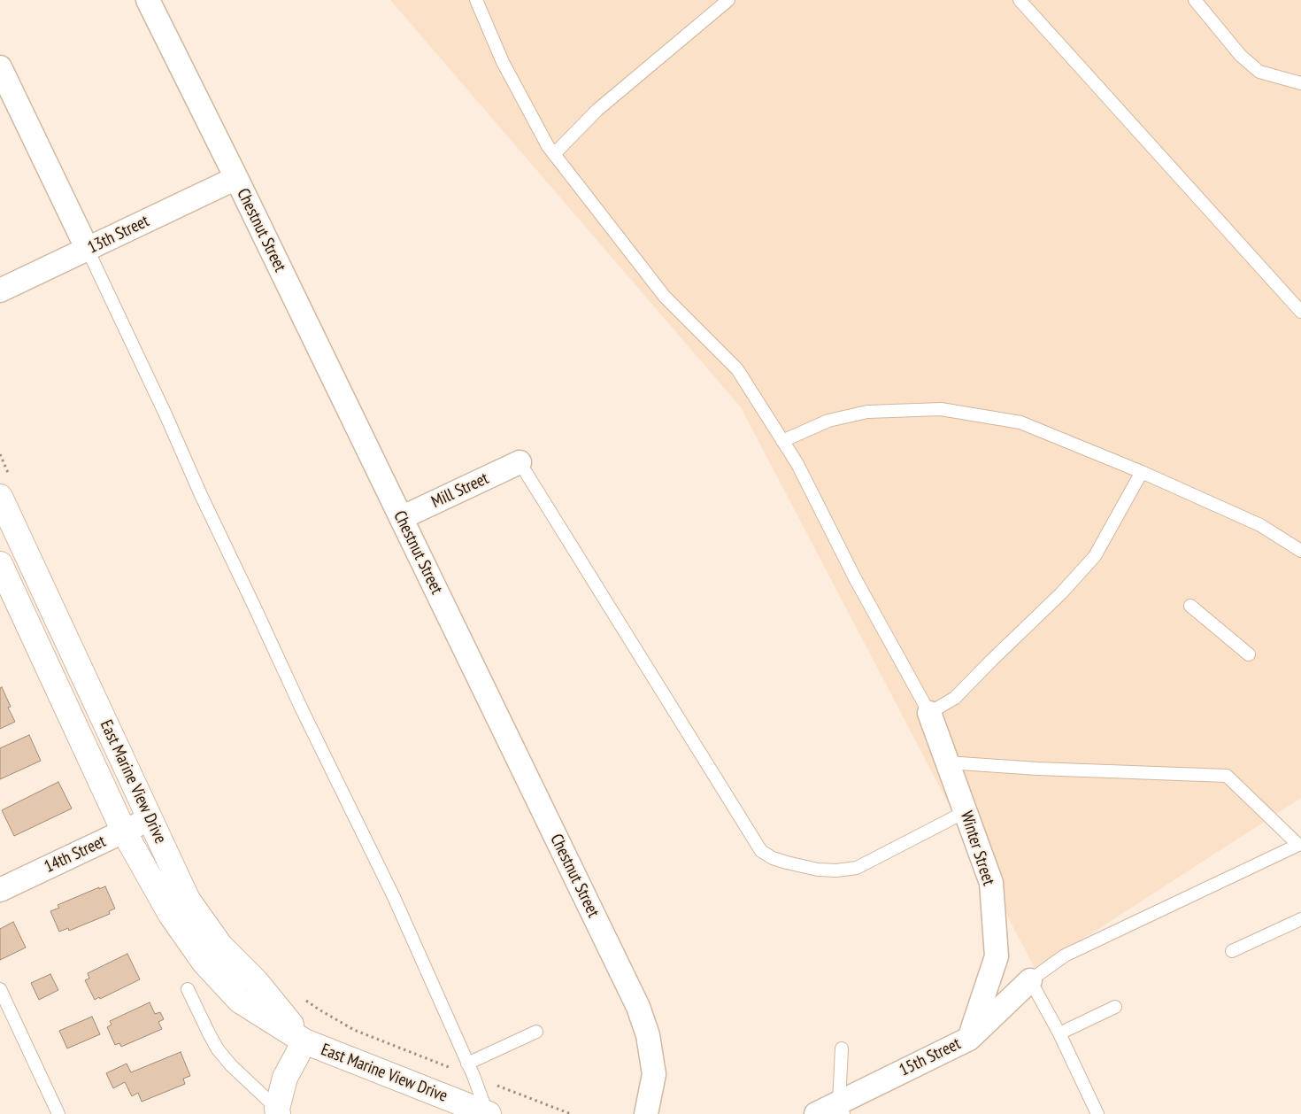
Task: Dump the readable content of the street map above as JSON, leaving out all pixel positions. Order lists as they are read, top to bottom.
{
  "streets": {
    "main road": ["East Marine View Drive"],
    "street": [
      "Chestnut Street",
      "13th Street",
      "Mill Street",
      "Winter Street",
      "14th Street",
      "15th Street"
    ]
  },
  "crossings": [
    ["Chestnut Street", "13th Street"],
    ["Chestnut Street", "Mill Street"],
    ["East Marine View Drive", "14th Street"],
    ["Winter Street", "15th Street"]
  ]
}
